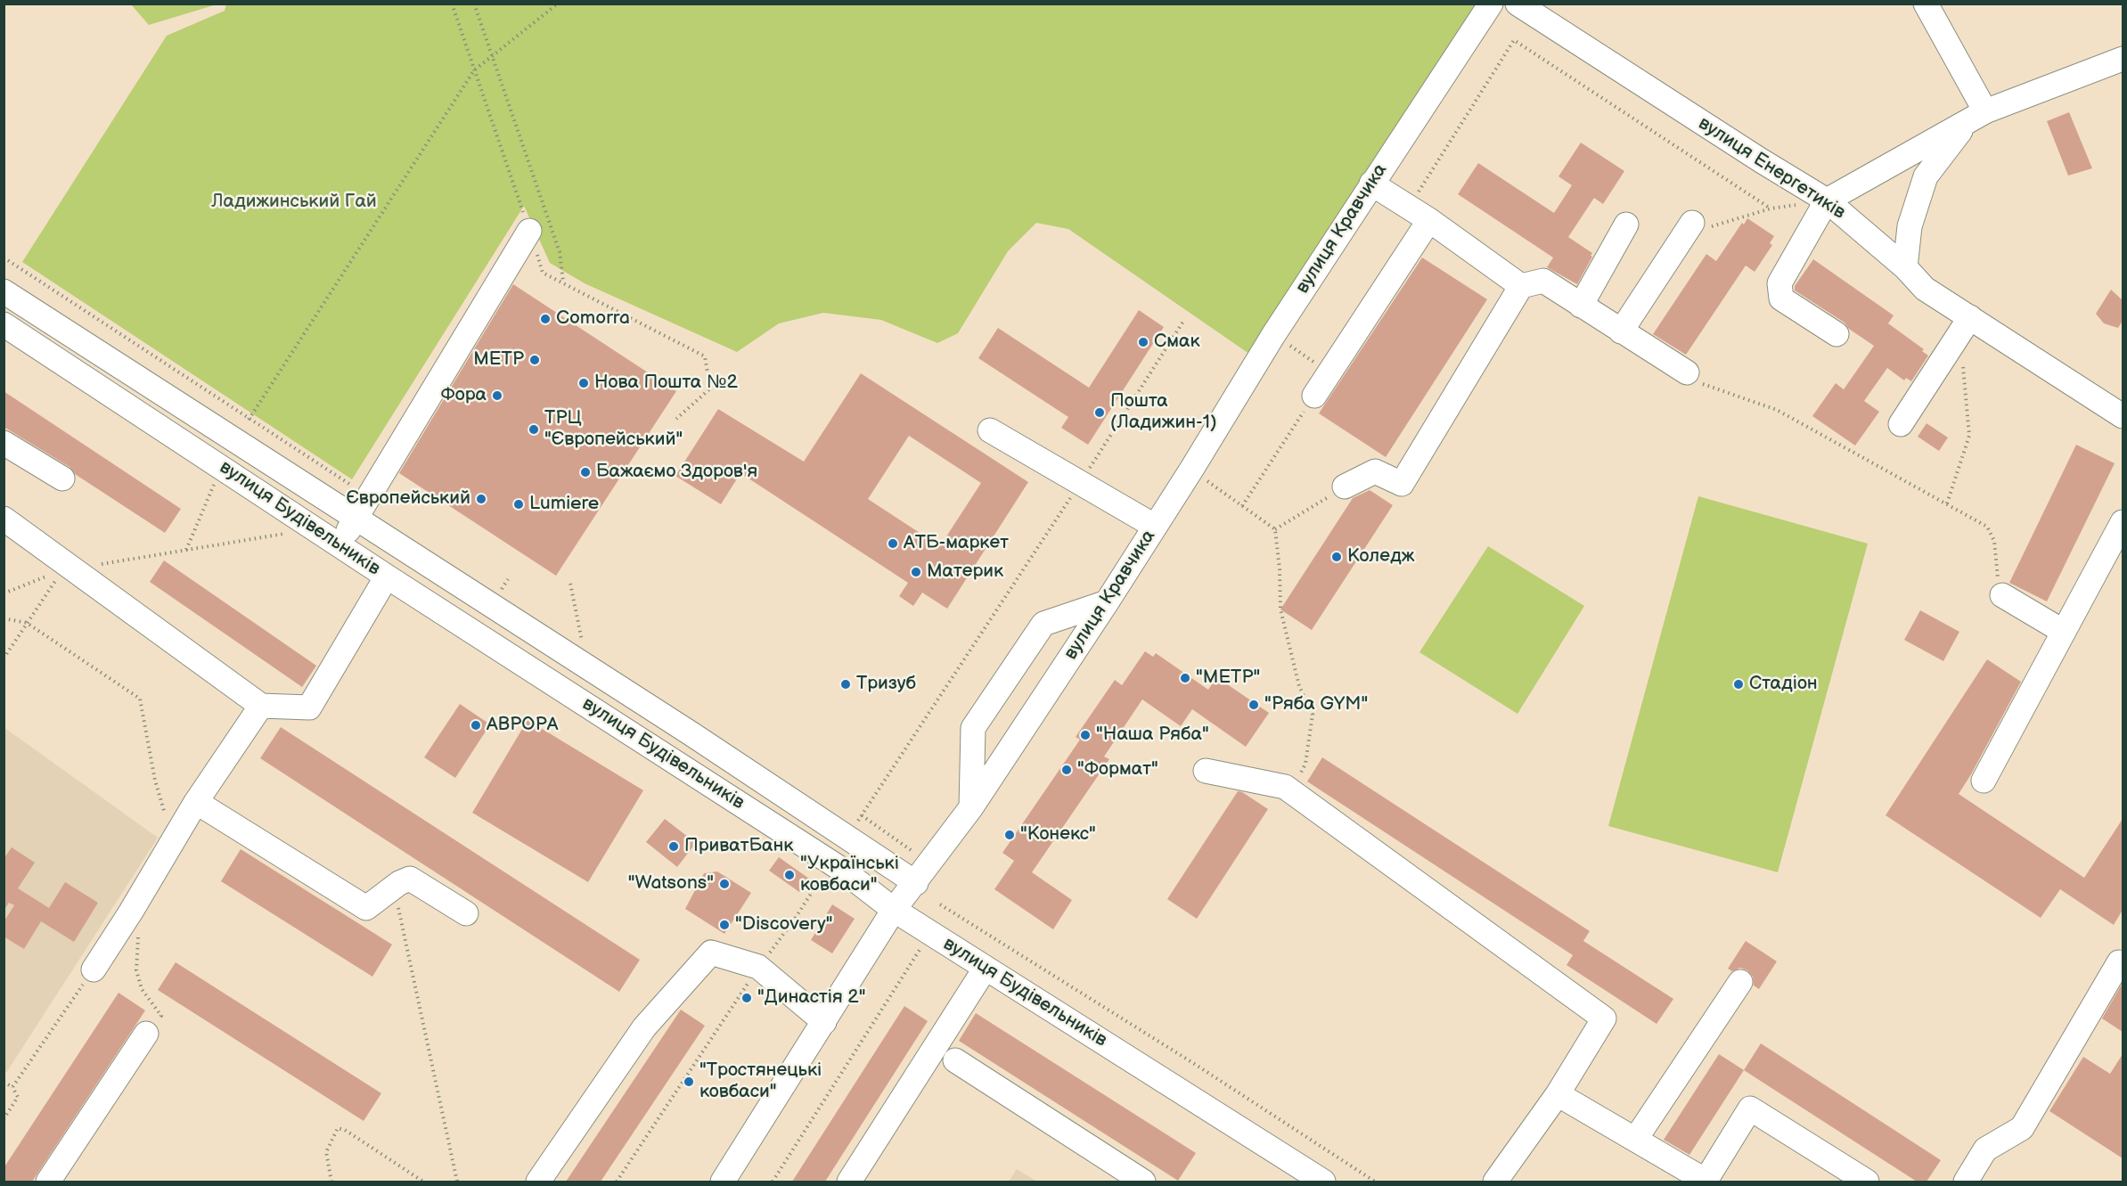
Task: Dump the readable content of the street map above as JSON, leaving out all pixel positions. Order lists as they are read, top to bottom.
{
  "streets": {
    "street": ["вулиця Енергетиків", "вулиця Кравчика", "вулиця Будівельників"]
  },
  "crossings": [
    ["вулиця Кравчика", "вулиця Будівельників"]
  ],
  "parks": ["Ладижинський Гай"],
  "places": [
    "Comorra",
    "Смак",
    "МЕТР",
    "Нова Пошта №2",
    "Фора",
    "Пошта (Ладижин-1)",
    "ТРЦ \"Європейський\"",
    "Бажаємо Здоров'я",
    "Європейський",
    "Lumiere",
    "АТБ-маркет",
    "Коледж",
    "Материк",
    "\"МЕТР\"",
    "Тризуб",
    "Стадіон",
    "\"Ряба GYM\"",
    "АВРОРА",
    "\"Наша Ряба\"",
    "\"Формат\"",
    "\"Конекс\"",
    "ПриватБанк",
    "\"Українські ковбаси\"",
    "\"Watsons\"",
    "\"Discovery\"",
    "\"Династія 2\"",
    "\"Тростянецькі ковбаси\""
  ]
}
